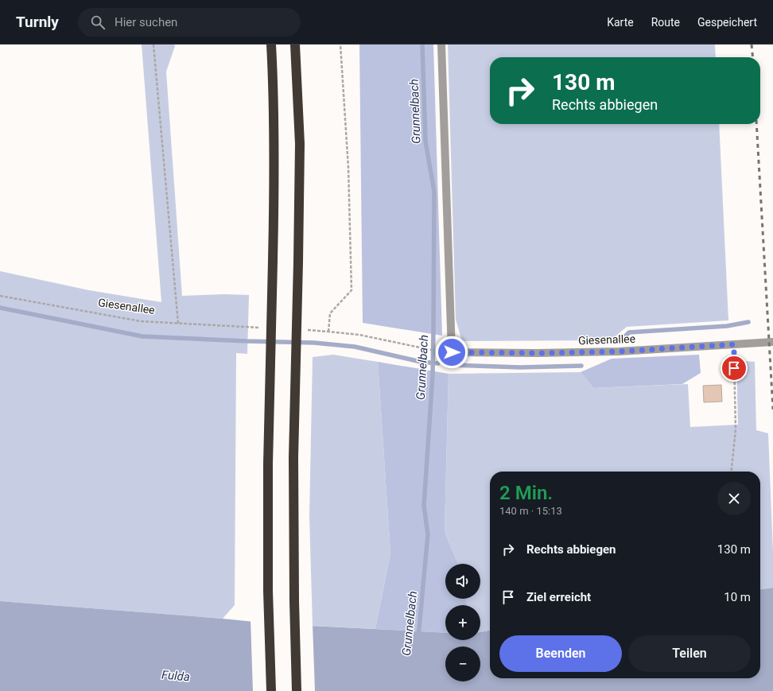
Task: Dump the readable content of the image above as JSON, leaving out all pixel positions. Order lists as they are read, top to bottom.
{
  "streets": {
    "lane": ["Giesenallee"]
  },
  "water": ["Grunnelbach", "Fulda"],
  "page": {
    "header": "Turnly",
    "search": "Hier suchen",
    "nav": ["Karte", "Route", "Gespeichert"],
    "turn": ["130 m", "Rechts abbiegen"],
    "heading": ["2 Min.", "140 m · 15:13"],
    "list": [
      {
        "name": "Rechts abbiegen",
        "value": "130 m"
      },
      {
        "name": "Ziel erreicht",
        "value": "10 m"
      }
    ],
    "map_buttons": ["+", "−"],
    "buttons": ["Beenden", "Teilen"]
  }
}
